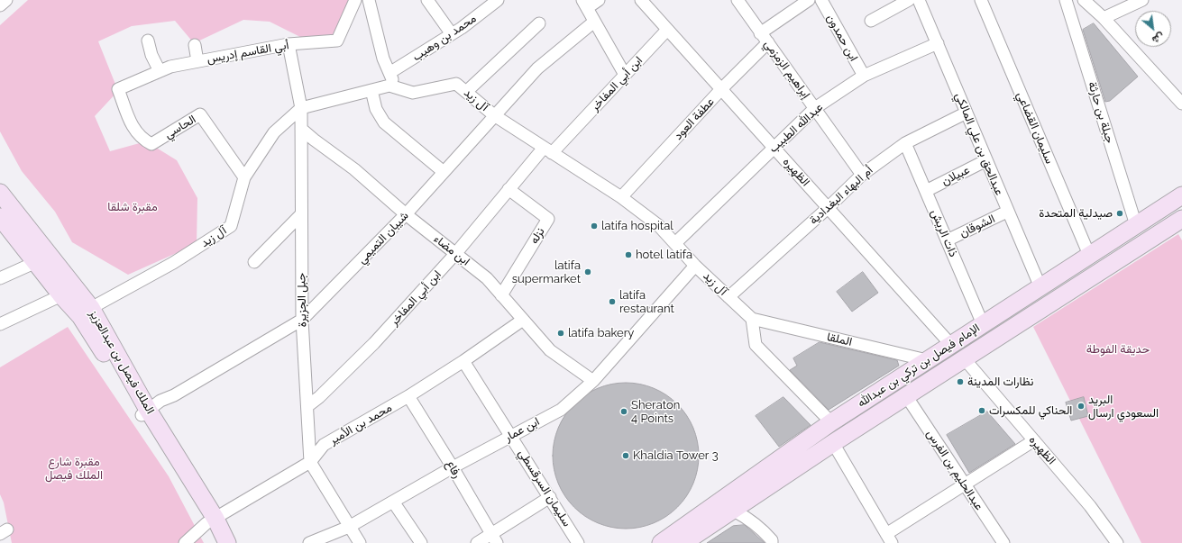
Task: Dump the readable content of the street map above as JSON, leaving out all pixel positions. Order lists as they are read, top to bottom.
{
  "streets": {
    "main road": ["الملك فيصل بن عبدالعزيز", "الإمام فيصل بن تركي بن عبدالله"],
    "street": [
      "محمد بن وهيب",
      "ابن حمدون",
      "أبي القاسم إدريس",
      "إبراهيم الزمزمي",
      "ابن أبي المفاخر",
      "آل زيد",
      "جبلة بن حارثة",
      "عطفة العود",
      "الحاسي",
      "عبدالله الطبيب",
      "سليمان القضاعي",
      "عبدالحق بن علي المالكي",
      "الظهيره",
      "عبيلان",
      "أم البهاء البغدادية",
      "الشوقان",
      "ذات الريش",
      "نزله",
      "شيبان التميمي",
      "ابن مضاء",
      "جبل الجزيرة",
      "الملقا",
      "محمد بن الأمير",
      "ابن عمار",
      "رفاع",
      "عبدالحليم بن الفرس",
      "سليمان السرقسطي"
    ]
  },
  "crossings": [
    ["ابن حمدون", "عبدالله الطبيب"],
    ["أبي القاسم إدريس", "الحاسي"],
    ["أبي القاسم إدريس", "جبل الجزيرة"],
    ["إبراهيم الزمزمي", "عطفة العود"],
    ["إبراهيم الزمزمي", "عبدالله الطبيب"],
    ["إبراهيم الزمزمي", "أم البهاء البغدادية"],
    ["ابن أبي المفاخر", "آل زيد"],
    ["ابن أبي المفاخر", "الظهيره"],
    ["ابن أبي المفاخر", "نزله"],
    ["ابن أبي المفاخر", "ابن مضاء"],
    ["ابن أبي المفاخر", "جبل الجزيرة"],
    ["آل زيد", "عطفة العود"],
    ["آل زيد", "الحاسي"],
    ["آل زيد", "عبدالله الطبيب"],
    ["آل زيد", "أم البهاء البغدادية"],
    ["آل زيد", "شيبان التميمي"],
    ["آل زيد", "جبل الجزيرة"],
    ["آل زيد", "الملقا"],
    ["آل زيد", "الملك فيصل بن عبدالعزيز"],
    ["آل زيد", "ابن عمار"],
    ["جبلة بن حارثة", "الإمام فيصل بن تركي بن عبدالله"],
    ["عطفة العود", "الظهيره"],
    ["عبدالله الطبيب", "عبدالحق بن علي المالكي"],
    ["عبدالله الطبيب", "الظهيره"],
    ["سليمان القضاعي", "الإمام فيصل بن تركي بن عبدالله"],
    ["عبدالحق بن علي المالكي", "عبيلان"],
    ["عبدالحق بن علي المالكي", "أم البهاء البغدادية"],
    ["عبدالحق بن علي المالكي", "الشوقان"],
    ["عبدالحق بن علي المالكي", "الإمام فيصل بن تركي بن عبدالله"],
    ["الظهيره", "أم البهاء البغدادية"],
    ["الظهيره", "الإمام فيصل بن تركي بن عبدالله"],
    ["عبيلان", "ذات الريش"],
    ["أم البهاء البغدادية", "ذات الريش"],
    ["الشوقان", "ذات الريش"],
    ["ذات الريش", "الإمام فيصل بن تركي بن عبدالله"],
    ["نزله", "ابن مضاء"],
    ["شيبان التميمي", "ابن مضاء"],
    ["شيبان التميمي", "جبل الجزيرة"],
    ["شيبان التميمي", "الملك فيصل بن عبدالعزيز"],
    ["ابن مضاء", "جبل الجزيرة"],
    ["ابن مضاء", "محمد بن الأمير"],
    ["ابن مضاء", "ابن عمار"],
    ["جبل الجزيرة", "محمد بن الأمير"],
    ["جبل الجزيرة", "ابن عمار"],
    ["الملقا", "الإمام فيصل بن تركي بن عبدالله"],
    ["الملك فيصل بن عبدالعزيز", "محمد بن الأمير"],
    ["الإمام فيصل بن تركي بن عبدالله", "عبدالحليم بن الفرس"],
    ["محمد بن الأمير", "رفاع"],
    ["محمد بن الأمير", "سليمان السرقسطي"],
    ["ابن عمار", "رفاع"],
    ["ابن عمار", "سليمان السرقسطي"]
  ],
  "parks": ["مقبرة شلقا", "حديقة الفوطة", "مقبرة شارع الملك فيصل"],
  "places": [
    "صيدلية المتحدة",
    "latifa hospital",
    "hotel latifa",
    "latifa supermarket",
    "latifa restaurant",
    "latifa bakery",
    "نظارات المدينة",
    "البريد السعودي ارسال",
    "الحناكي للمكسرات",
    "Sheraton 4 Points",
    "Khaldia Tower 3"
  ],
  "north": "bottom right"
}
